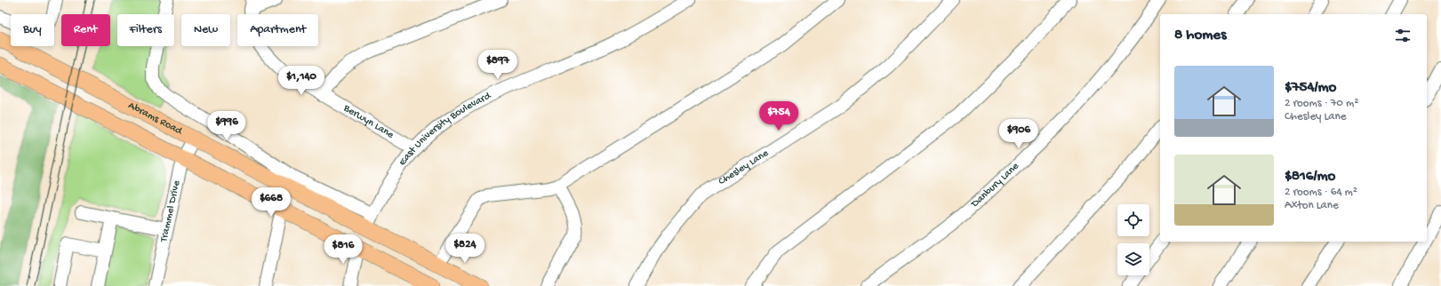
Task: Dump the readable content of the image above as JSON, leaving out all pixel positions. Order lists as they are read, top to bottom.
{
  "streets": {
    "main road": ["Abrams Road"],
    "street": [
      "Berwyn Lane",
      "East University Boulevard",
      "Chesley Lane",
      "Danbury Lane",
      "Trammel Drive"
    ]
  },
  "crossings": [
    ["Abrams Road", "East University Boulevard"],
    ["Abrams Road", "Trammel Drive"],
    ["Berwyn Lane", "East University Boulevard"]
  ],
  "page": {
    "chip": [
      "Buy",
      "Rent",
      "Filters",
      "New",
      "Apartment"
    ],
    "heading": "8 homes",
    "price": [
      "$897",
      "$1,140",
      "$754",
      "$996",
      "$906",
      "$668",
      "$824",
      "$816"
    ],
    "list": [
      {
        "name": "$754/mo",
        "note": "2 rooms · 70 m² · Chesley Lane"
      },
      {
        "name": "$816/mo",
        "note": "2 rooms · 64 m² · Axton Lane"
      }
    ]
  }
}
